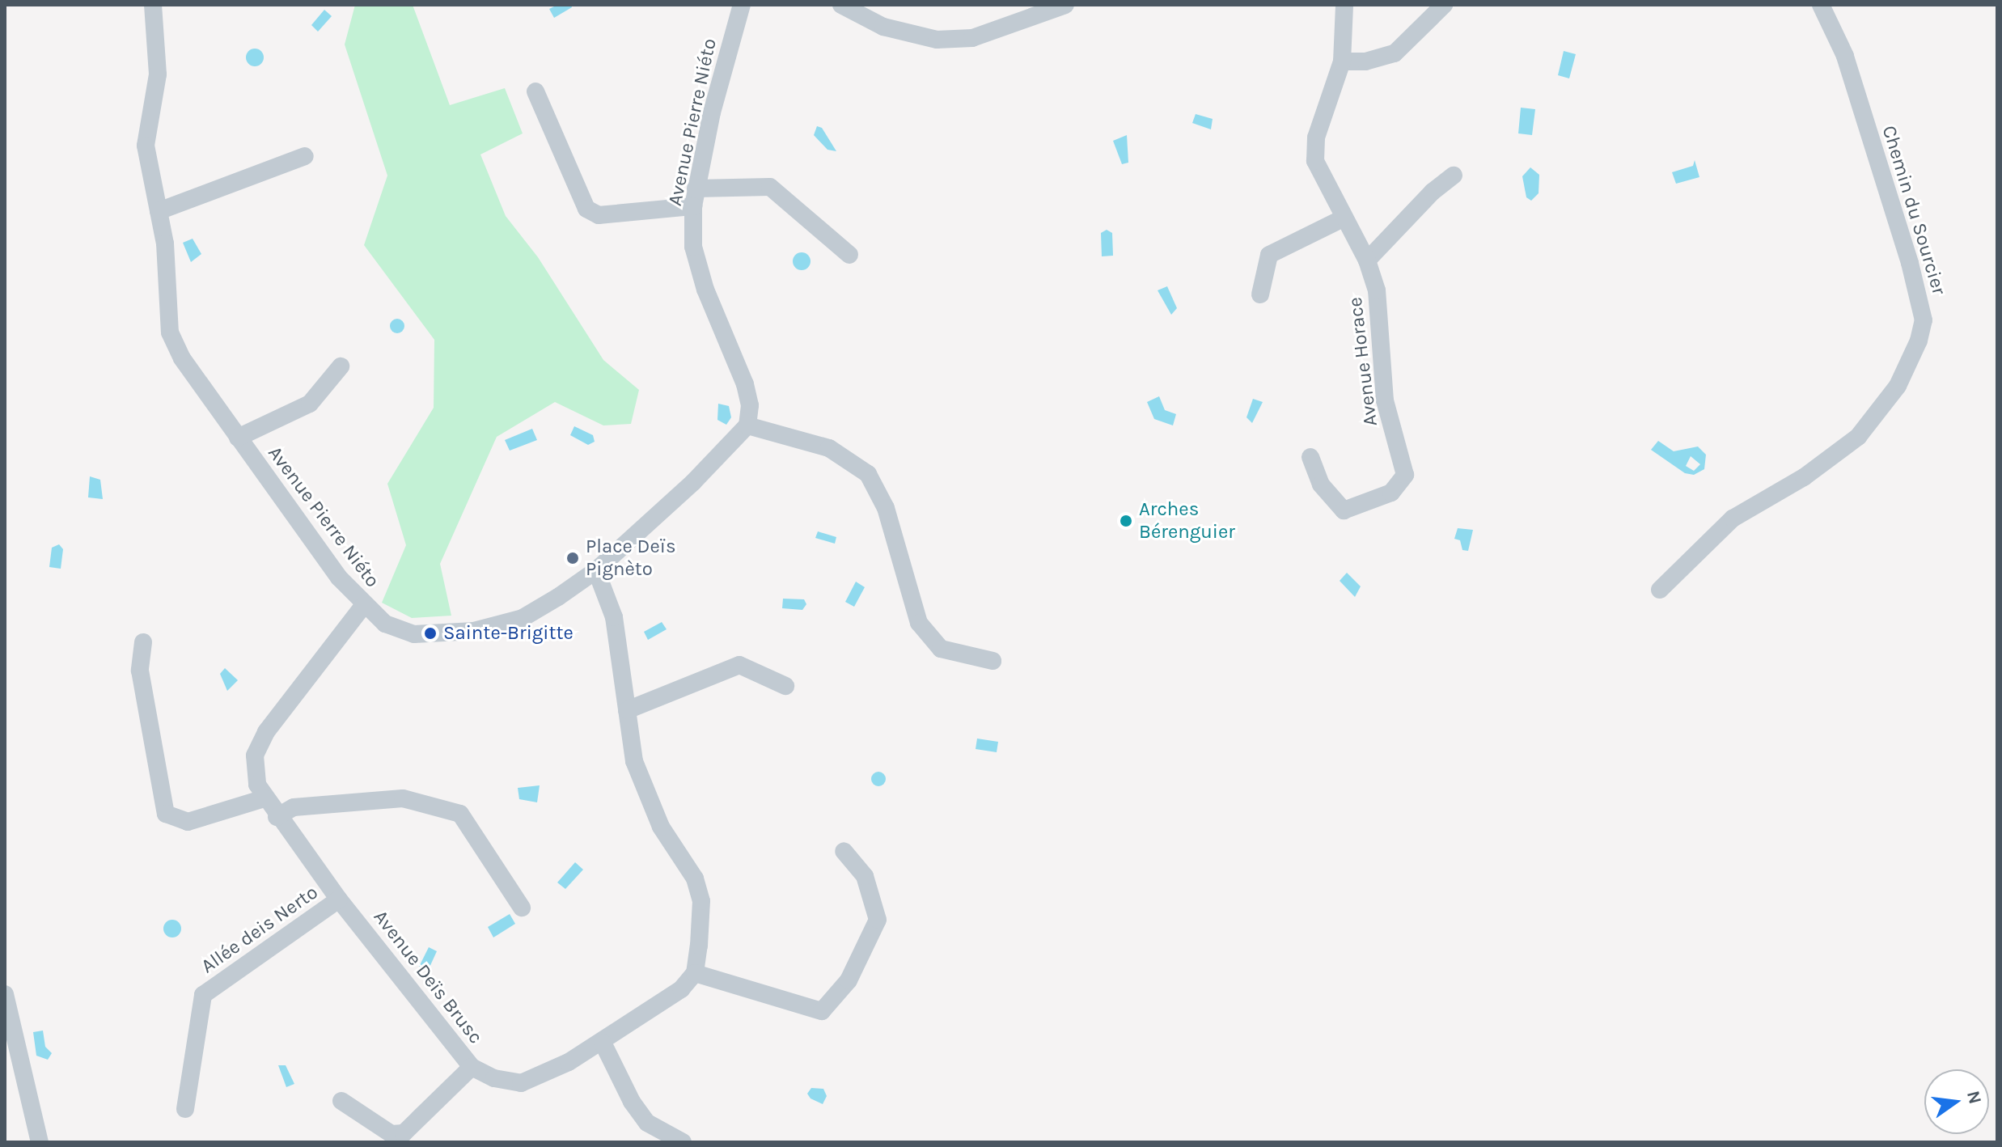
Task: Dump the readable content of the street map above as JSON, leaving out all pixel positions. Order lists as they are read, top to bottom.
{
  "streets": {
    "street": [
      "Avenue Pierre Niéto",
      "Chemin du Sourcier",
      "Avenue Horace",
      "Allée deis Nerto",
      "Avenue Deïs Brusc"
    ]
  },
  "crossings": [
    ["Avenue Pierre Niéto", "Avenue Deïs Brusc"],
    ["Allée deis Nerto", "Avenue Deïs Brusc"]
  ],
  "places": ["Arches Bérenguier", "Place Deïs Pignèto", "Sainte-Brigitte"],
  "north": "right"
}
